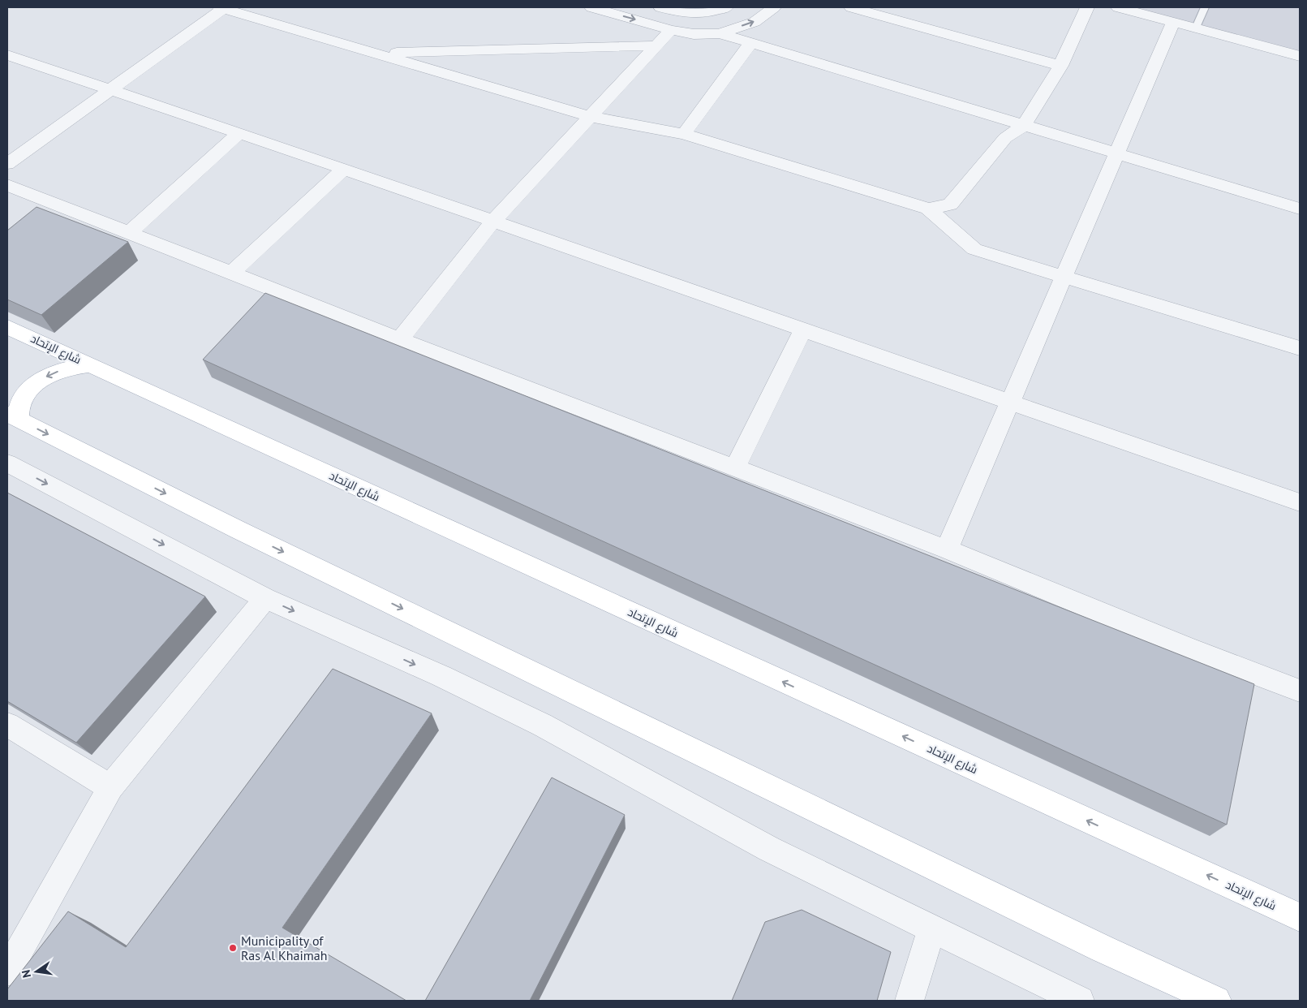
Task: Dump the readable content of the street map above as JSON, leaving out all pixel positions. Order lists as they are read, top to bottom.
{
  "streets": {
    "main road": ["شارع الإتحاد"]
  },
  "places": ["Municipality of Ras Al Khaimah"],
  "north": "left"
}
